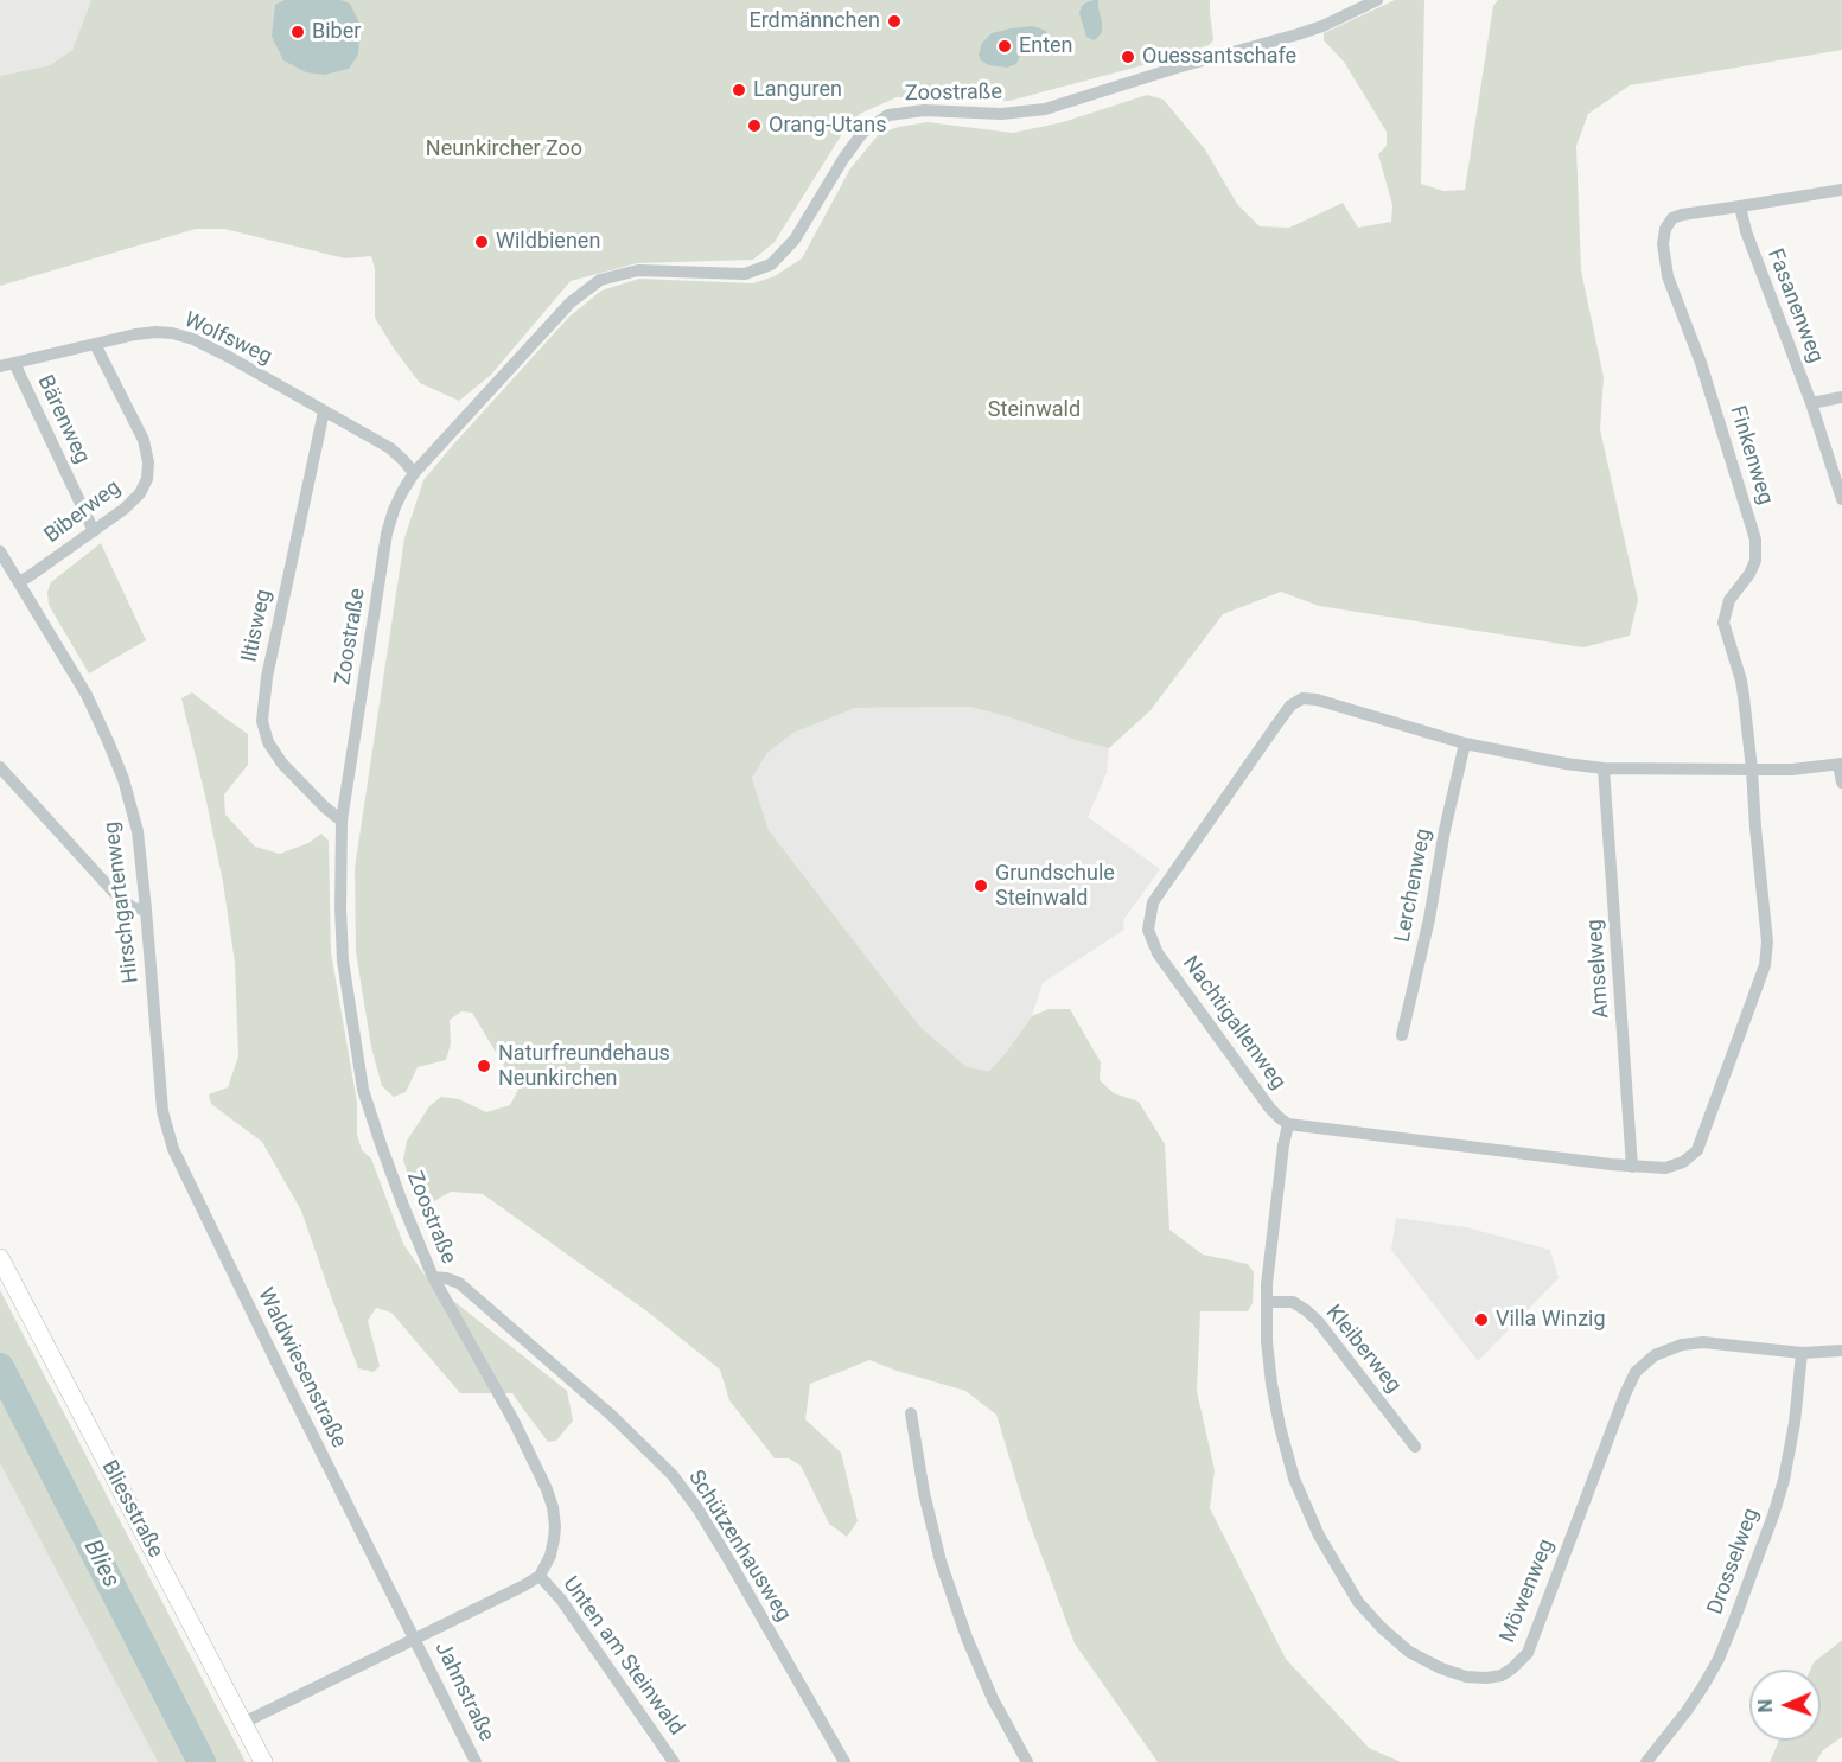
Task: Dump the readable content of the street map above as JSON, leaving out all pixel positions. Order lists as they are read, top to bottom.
{
  "streets": {
    "main road": ["Bliesstraße"],
    "street": [
      "Zoostraße",
      "Fasanenweg",
      "Wolfsweg",
      "Bärenweg",
      "Finkenweg",
      "Biberweg",
      "Iltisweg",
      "Lerchenweg",
      "Hirschgartenweg",
      "Amselweg",
      "Nachtigallenweg",
      "Kleiberweg",
      "Waldwiesenstraße",
      "Schützenhausweg",
      "Drosselweg",
      "Möwenweg",
      "Unten am Steinwald",
      "Jahnstraße"
    ]
  },
  "crossings": [
    ["Zoostraße", "Wolfsweg"],
    ["Zoostraße", "Iltisweg"],
    ["Zoostraße", "Schützenhausweg"],
    ["Zoostraße", "Unten am Steinwald"],
    ["Fasanenweg", "Finkenweg"],
    ["Wolfsweg", "Bärenweg"],
    ["Wolfsweg", "Biberweg"],
    ["Wolfsweg", "Iltisweg"],
    ["Bärenweg", "Biberweg"],
    ["Finkenweg", "Nachtigallenweg"],
    ["Biberweg", "Hirschgartenweg"],
    ["Lerchenweg", "Nachtigallenweg"],
    ["Hirschgartenweg", "Waldwiesenstraße"],
    ["Amselweg", "Nachtigallenweg"],
    ["Nachtigallenweg", "Möwenweg"],
    ["Kleiberweg", "Möwenweg"],
    ["Waldwiesenstraße", "Jahnstraße"],
    ["Drosselweg", "Möwenweg"]
  ],
  "water": ["Blies"],
  "parks": ["Neunkircher Zoo", "Steinwald"],
  "places": [
    "Erdmännchen",
    "Biber",
    "Enten",
    "Ouessantschafe",
    "Languren",
    "Orang-Utans",
    "Wildbienen",
    "Grundschule Steinwald",
    "Naturfreundehaus Neunkirchen",
    "Villa Winzig"
  ],
  "north": "left"
}
